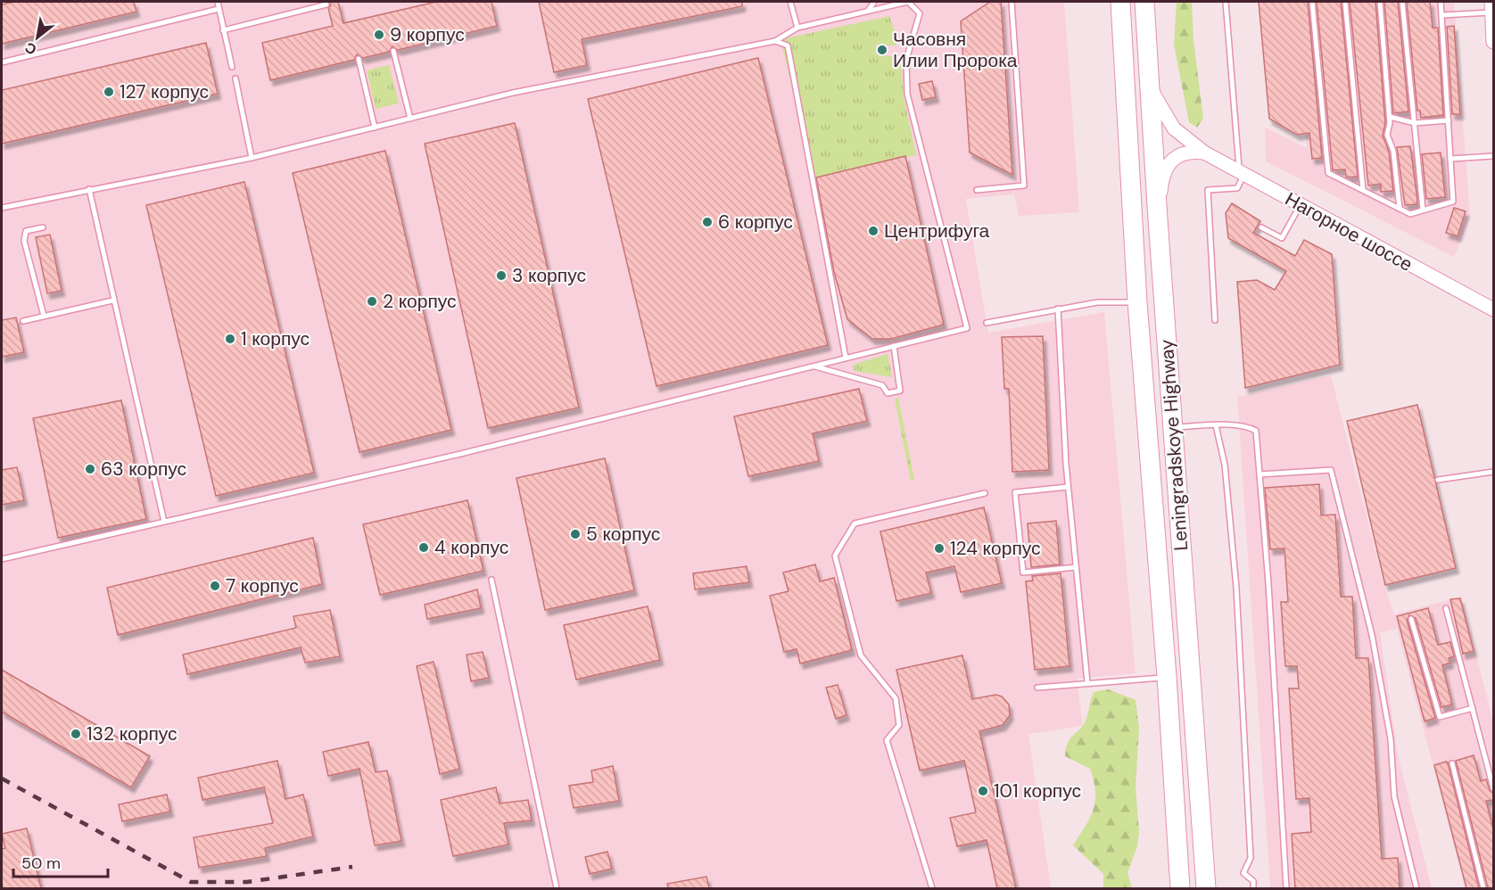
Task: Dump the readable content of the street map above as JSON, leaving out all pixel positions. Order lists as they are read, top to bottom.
{
  "streets": {
    "highway": ["Leningradskoye Highway"],
    "street": ["Нагорное шоссе"]
  },
  "crossings": [
    ["Нагорное шоссе", "Leningradskoye Highway"]
  ],
  "places": [
    "9 корпус",
    "Часовня Илии Пророка",
    "127 корпус",
    "6 корпус",
    "Центрифуга",
    "3 корпус",
    "2 корпус",
    "1 корпус",
    "63 корпус",
    "5 корпус",
    "4 корпус",
    "124 корпус",
    "7 корпус",
    "132 корпус",
    "101 корпус"
  ],
  "scale_bar": "50 m",
  "north": "bottom left"
}
